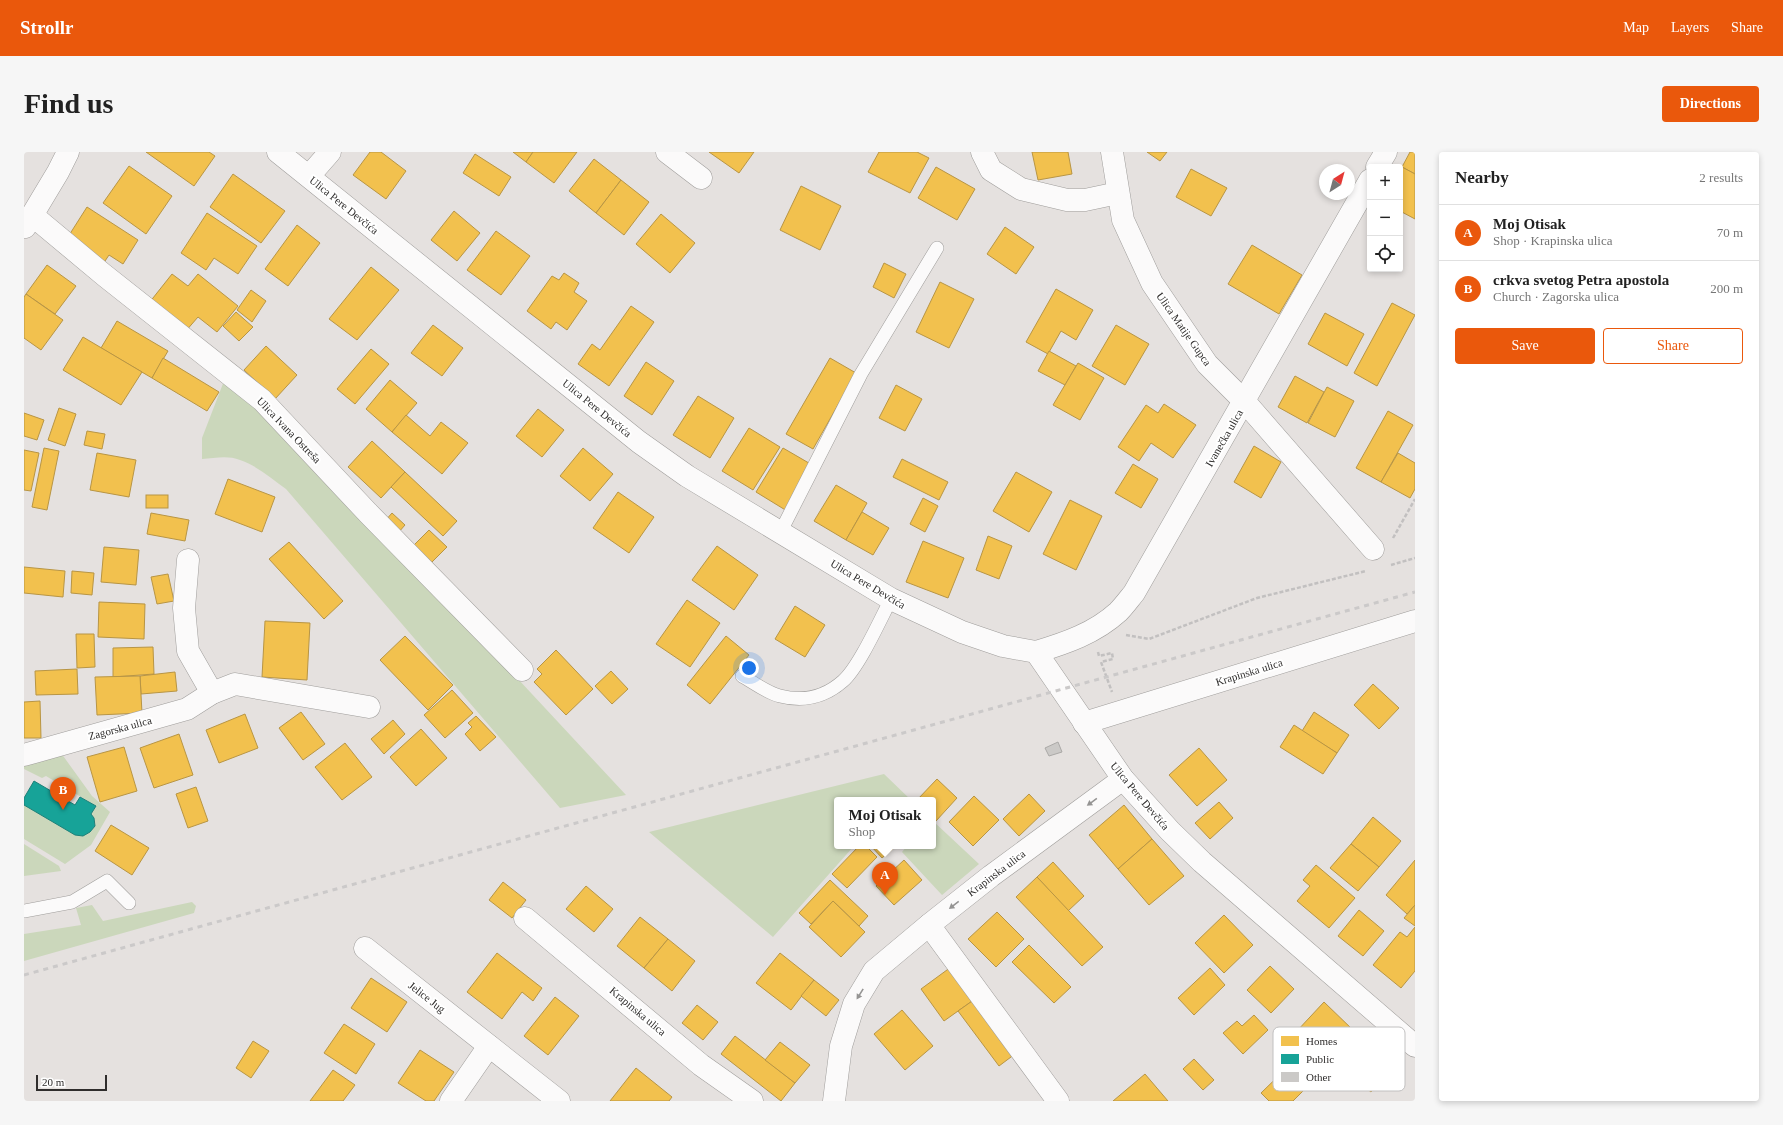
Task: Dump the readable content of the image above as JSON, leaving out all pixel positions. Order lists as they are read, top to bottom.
{
  "streets": {
    "street": [
      "Ulica Pere Devčića",
      "Ulica Matije Gupca",
      "Ulica Ivana Ostreša",
      "Ivanečka ulica",
      "Krapinska ulica",
      "Zagorska ulica",
      "Jelice Jug"
    ]
  },
  "crossings": [
    ["Ulica Pere Devčića", "Ivanečka ulica"],
    ["Ulica Pere Devčića", "Krapinska ulica"],
    ["Ulica Matije Gupca", "Ivanečka ulica"]
  ],
  "one_way": ["Krapinska ulica"],
  "legend": ["Homes", "Public", "Other"],
  "scale_bar": "20 m",
  "north": "top right",
  "page": {
    "header": "Strollr",
    "nav": ["Map", "Layers", "Share"],
    "buttons": [
      "Directions",
      ["Save", "Share"]
    ],
    "title": "Find us",
    "heading": ["Nearby", "2 results"],
    "map_buttons": ["+", "−"],
    "list": [
      {
        "mark": "A",
        "name": "Moj Otisak",
        "note": "Shop · Krapinska ulica",
        "value": "70 m"
      },
      {
        "mark": "B",
        "name": "crkva svetog Petra apostola",
        "note": "Church · Zagorska ulica",
        "value": "200 m"
      }
    ],
    "pins": ["B", "A"],
    "popup": ["Moj Otisak", "Shop"],
    "scale": "20 m"
  }
}
